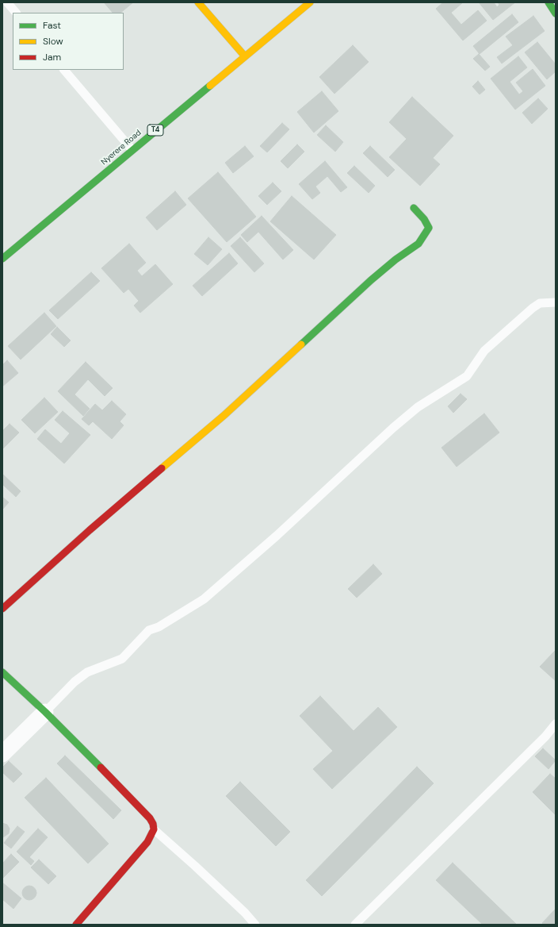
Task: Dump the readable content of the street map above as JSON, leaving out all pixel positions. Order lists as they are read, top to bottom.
{
  "streets": {
    "main road": ["T4", "Nyerere Road"]
  },
  "legend": ["Fast", "Slow", "Jam"]
}
